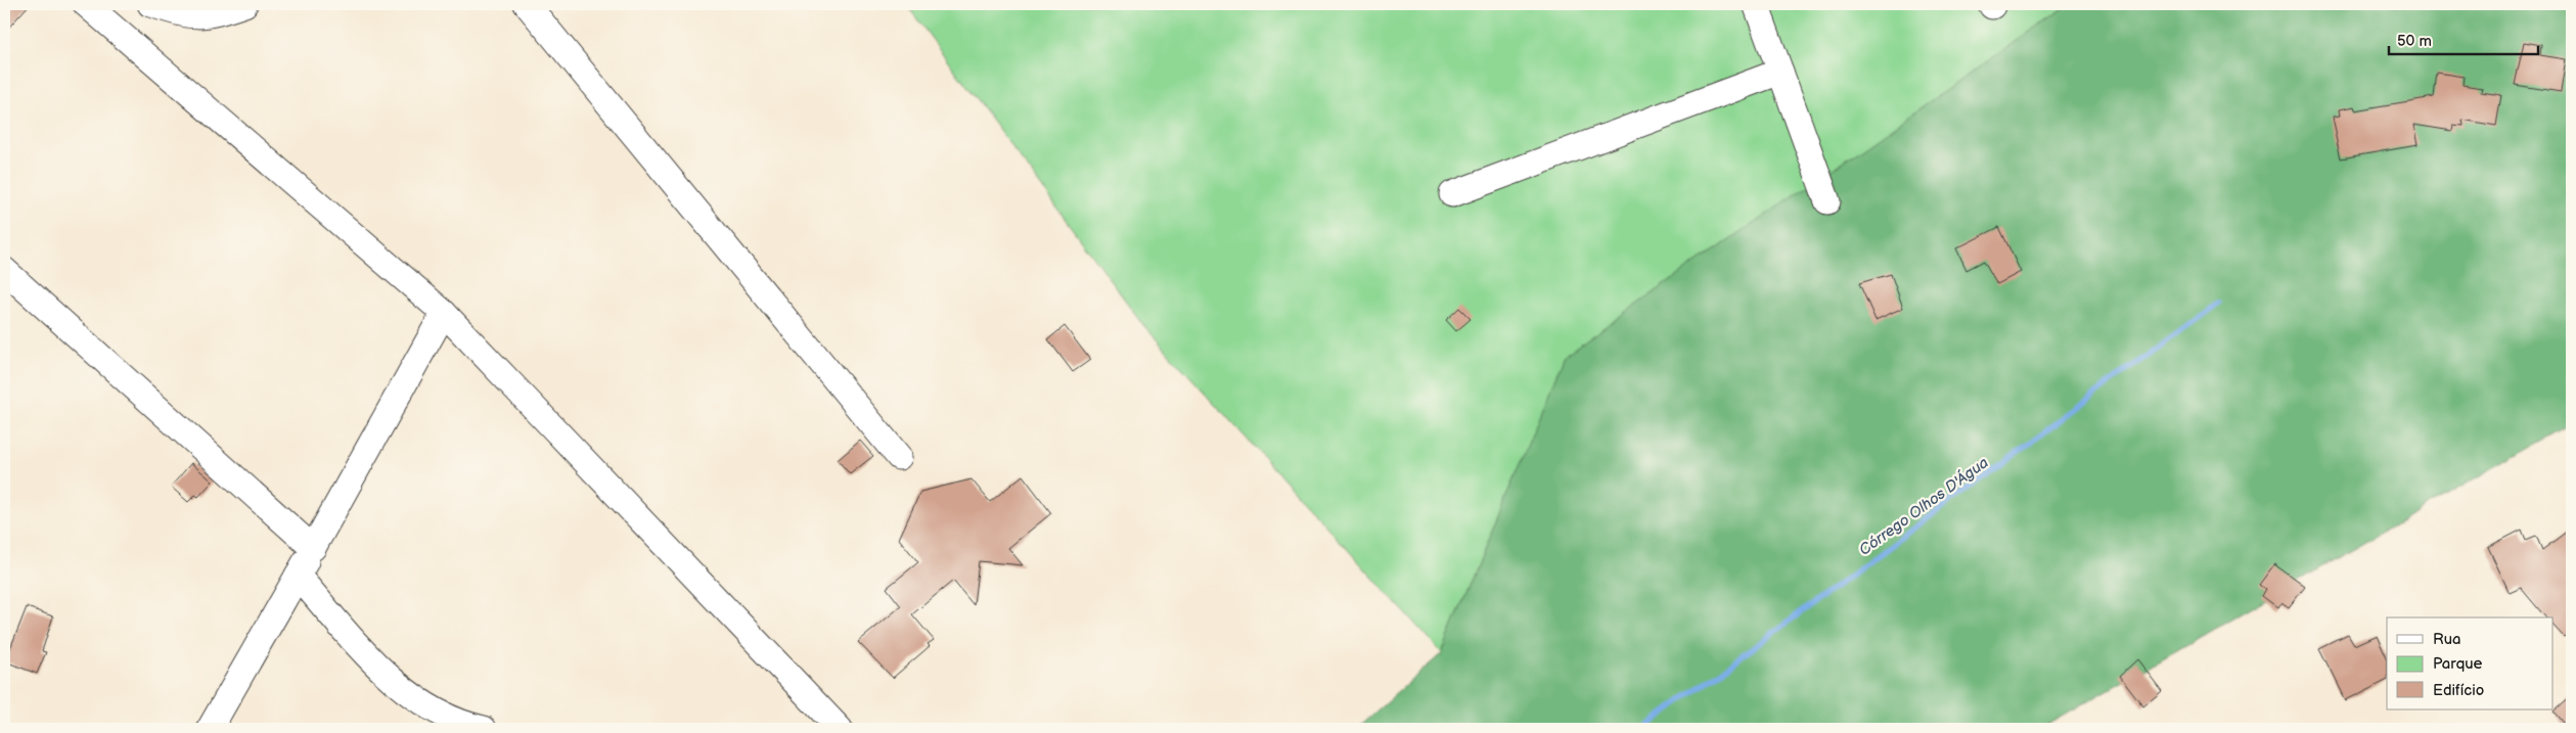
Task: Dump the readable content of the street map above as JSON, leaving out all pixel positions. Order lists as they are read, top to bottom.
{
  "water": ["Córrego Olhos D'Água"],
  "legend": ["Rua", "Parque", "Edifício"],
  "scale_bar": "50 m"
}
